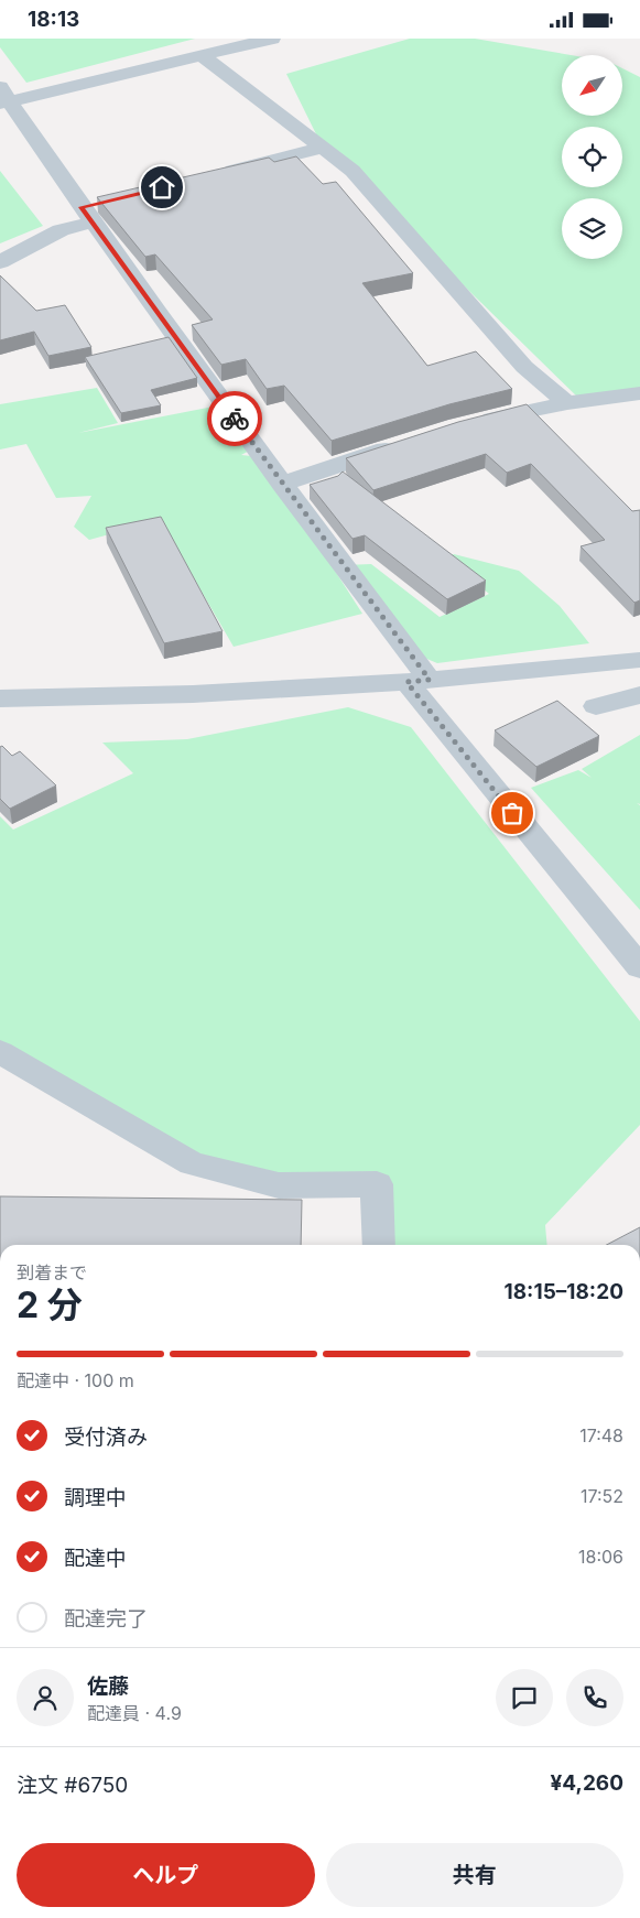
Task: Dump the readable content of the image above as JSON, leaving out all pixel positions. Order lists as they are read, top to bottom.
{
  "north": "bottom left",
  "page": {
    "status": "18:13",
    "heading": ["2 分", "到着まで", "18:15–18:20"],
    "panel": [
      "佐藤",
      "配達員 · 4.9",
      "注文 #6750",
      "¥4,260"
    ],
    "bar": "配達中 · 100 m",
    "list": [
      ["受付済み", "17:48"],
      ["調理中", "17:52"],
      ["配達中", "18:06"],
      "配達完了"
    ],
    "buttons": ["ヘルプ", "共有"]
  }
}
